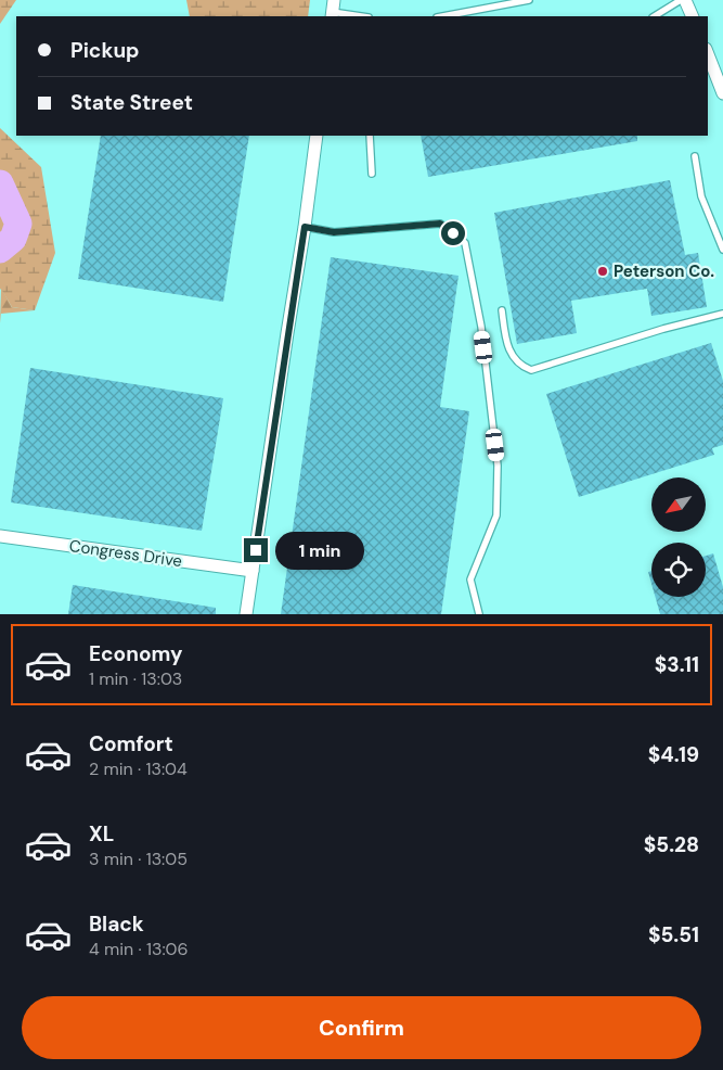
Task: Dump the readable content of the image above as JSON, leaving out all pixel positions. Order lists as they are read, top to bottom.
{
  "streets": {
    "street": ["Congress Drive"]
  },
  "places": ["Peterson Co."],
  "north": "bottom left",
  "page": {
    "banner": ["Pickup", "State Street"],
    "bubble": "1 min",
    "list": [
      {
        "name": "Economy",
        "note": "1 min · 13:03",
        "value": "$3.11"
      },
      {
        "name": "Comfort",
        "note": "2 min · 13:04",
        "value": "$4.19"
      },
      {
        "name": "XL",
        "note": "3 min · 13:05",
        "value": "$5.28"
      },
      {
        "name": "Black",
        "note": "4 min · 13:06",
        "value": "$5.51"
      }
    ],
    "buttons": "Confirm"
  }
}
